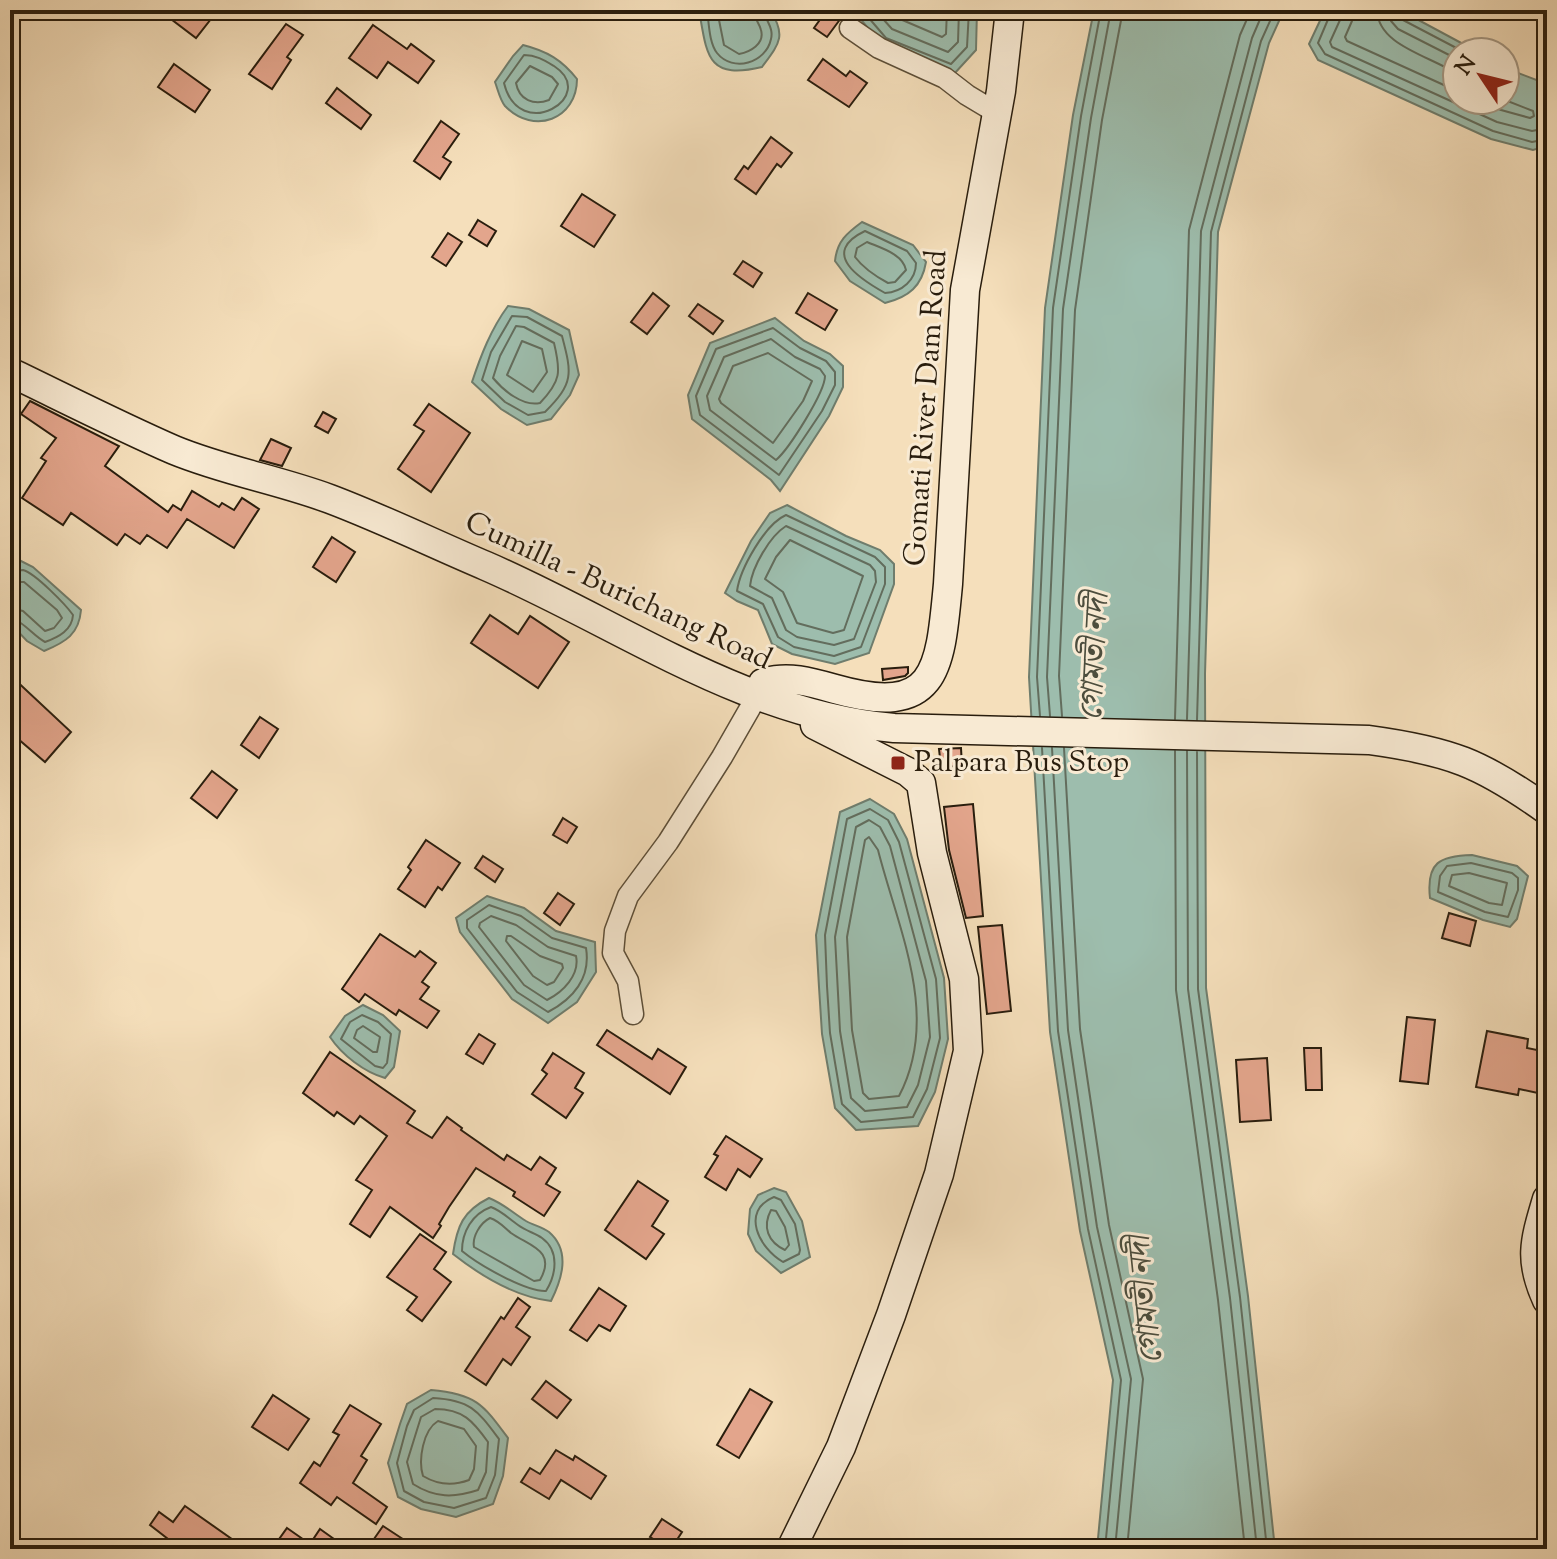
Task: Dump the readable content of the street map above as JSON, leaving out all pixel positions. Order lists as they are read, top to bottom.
{
  "streets": {
    "main road": ["Gomati River Dam Road", "Cumilla - Burichang Road"]
  },
  "crossings": [
    ["Gomati River Dam Road", "Cumilla - Burichang Road"]
  ],
  "water": ["গোমতী নদী"],
  "places": {
    "transit": ["Palpara Bus Stop"]
  },
  "north": "top left"
}
